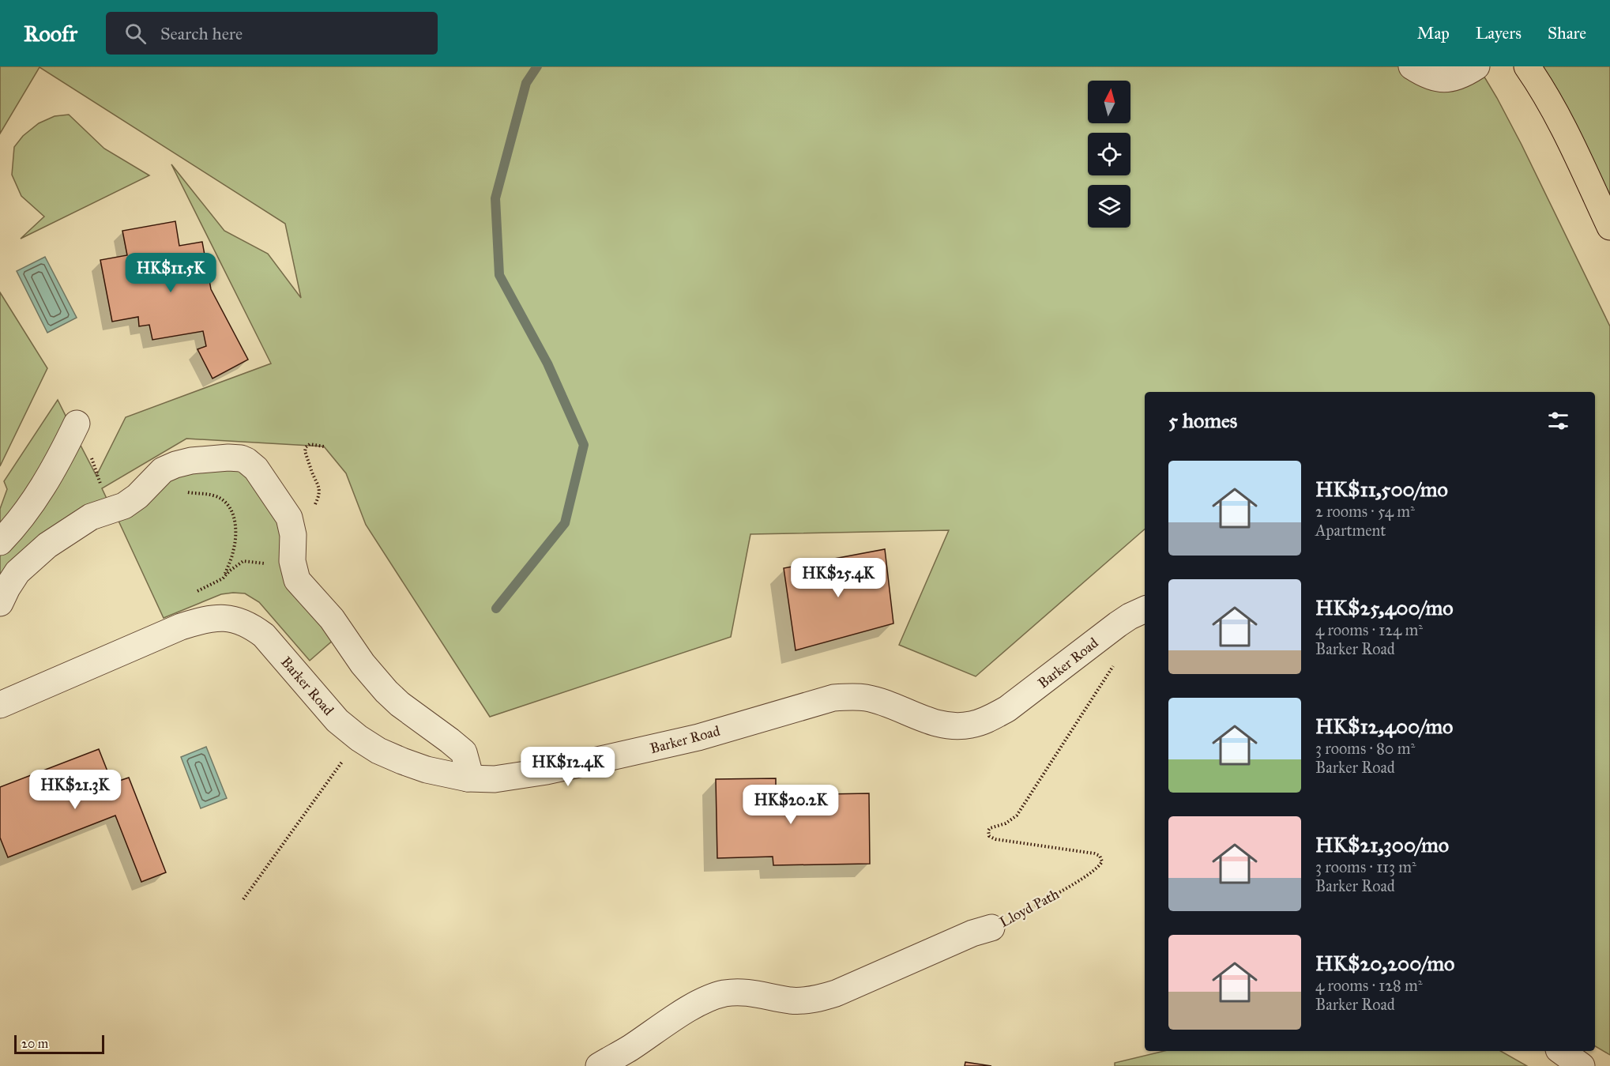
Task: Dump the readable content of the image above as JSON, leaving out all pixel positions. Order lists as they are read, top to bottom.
{
  "streets": {
    "street": ["Barker Road", "Lloyd Path"]
  },
  "scale_bar": "20 m",
  "north": "top",
  "page": {
    "header": "Roofr",
    "search": "Search here",
    "nav": ["Map", "Layers", "Share"],
    "price": [
      "HK$11.5K",
      "HK$25.4K",
      "HK$12.4K",
      "HK$21.3K",
      "HK$20.2K"
    ],
    "heading": "5 homes",
    "list": [
      {
        "name": "HK$11,500/mo",
        "note": "2 rooms · 54 m² · Apartment"
      },
      {
        "name": "HK$25,400/mo",
        "note": "4 rooms · 124 m² · Barker Road"
      },
      {
        "name": "HK$12,400/mo",
        "note": "3 rooms · 80 m² · Barker Road"
      },
      {
        "name": "HK$21,300/mo",
        "note": "3 rooms · 113 m² · Barker Road"
      },
      {
        "name": "HK$20,200/mo",
        "note": "4 rooms · 128 m² · Barker Road"
      }
    ],
    "scale": "20 m"
  }
}
